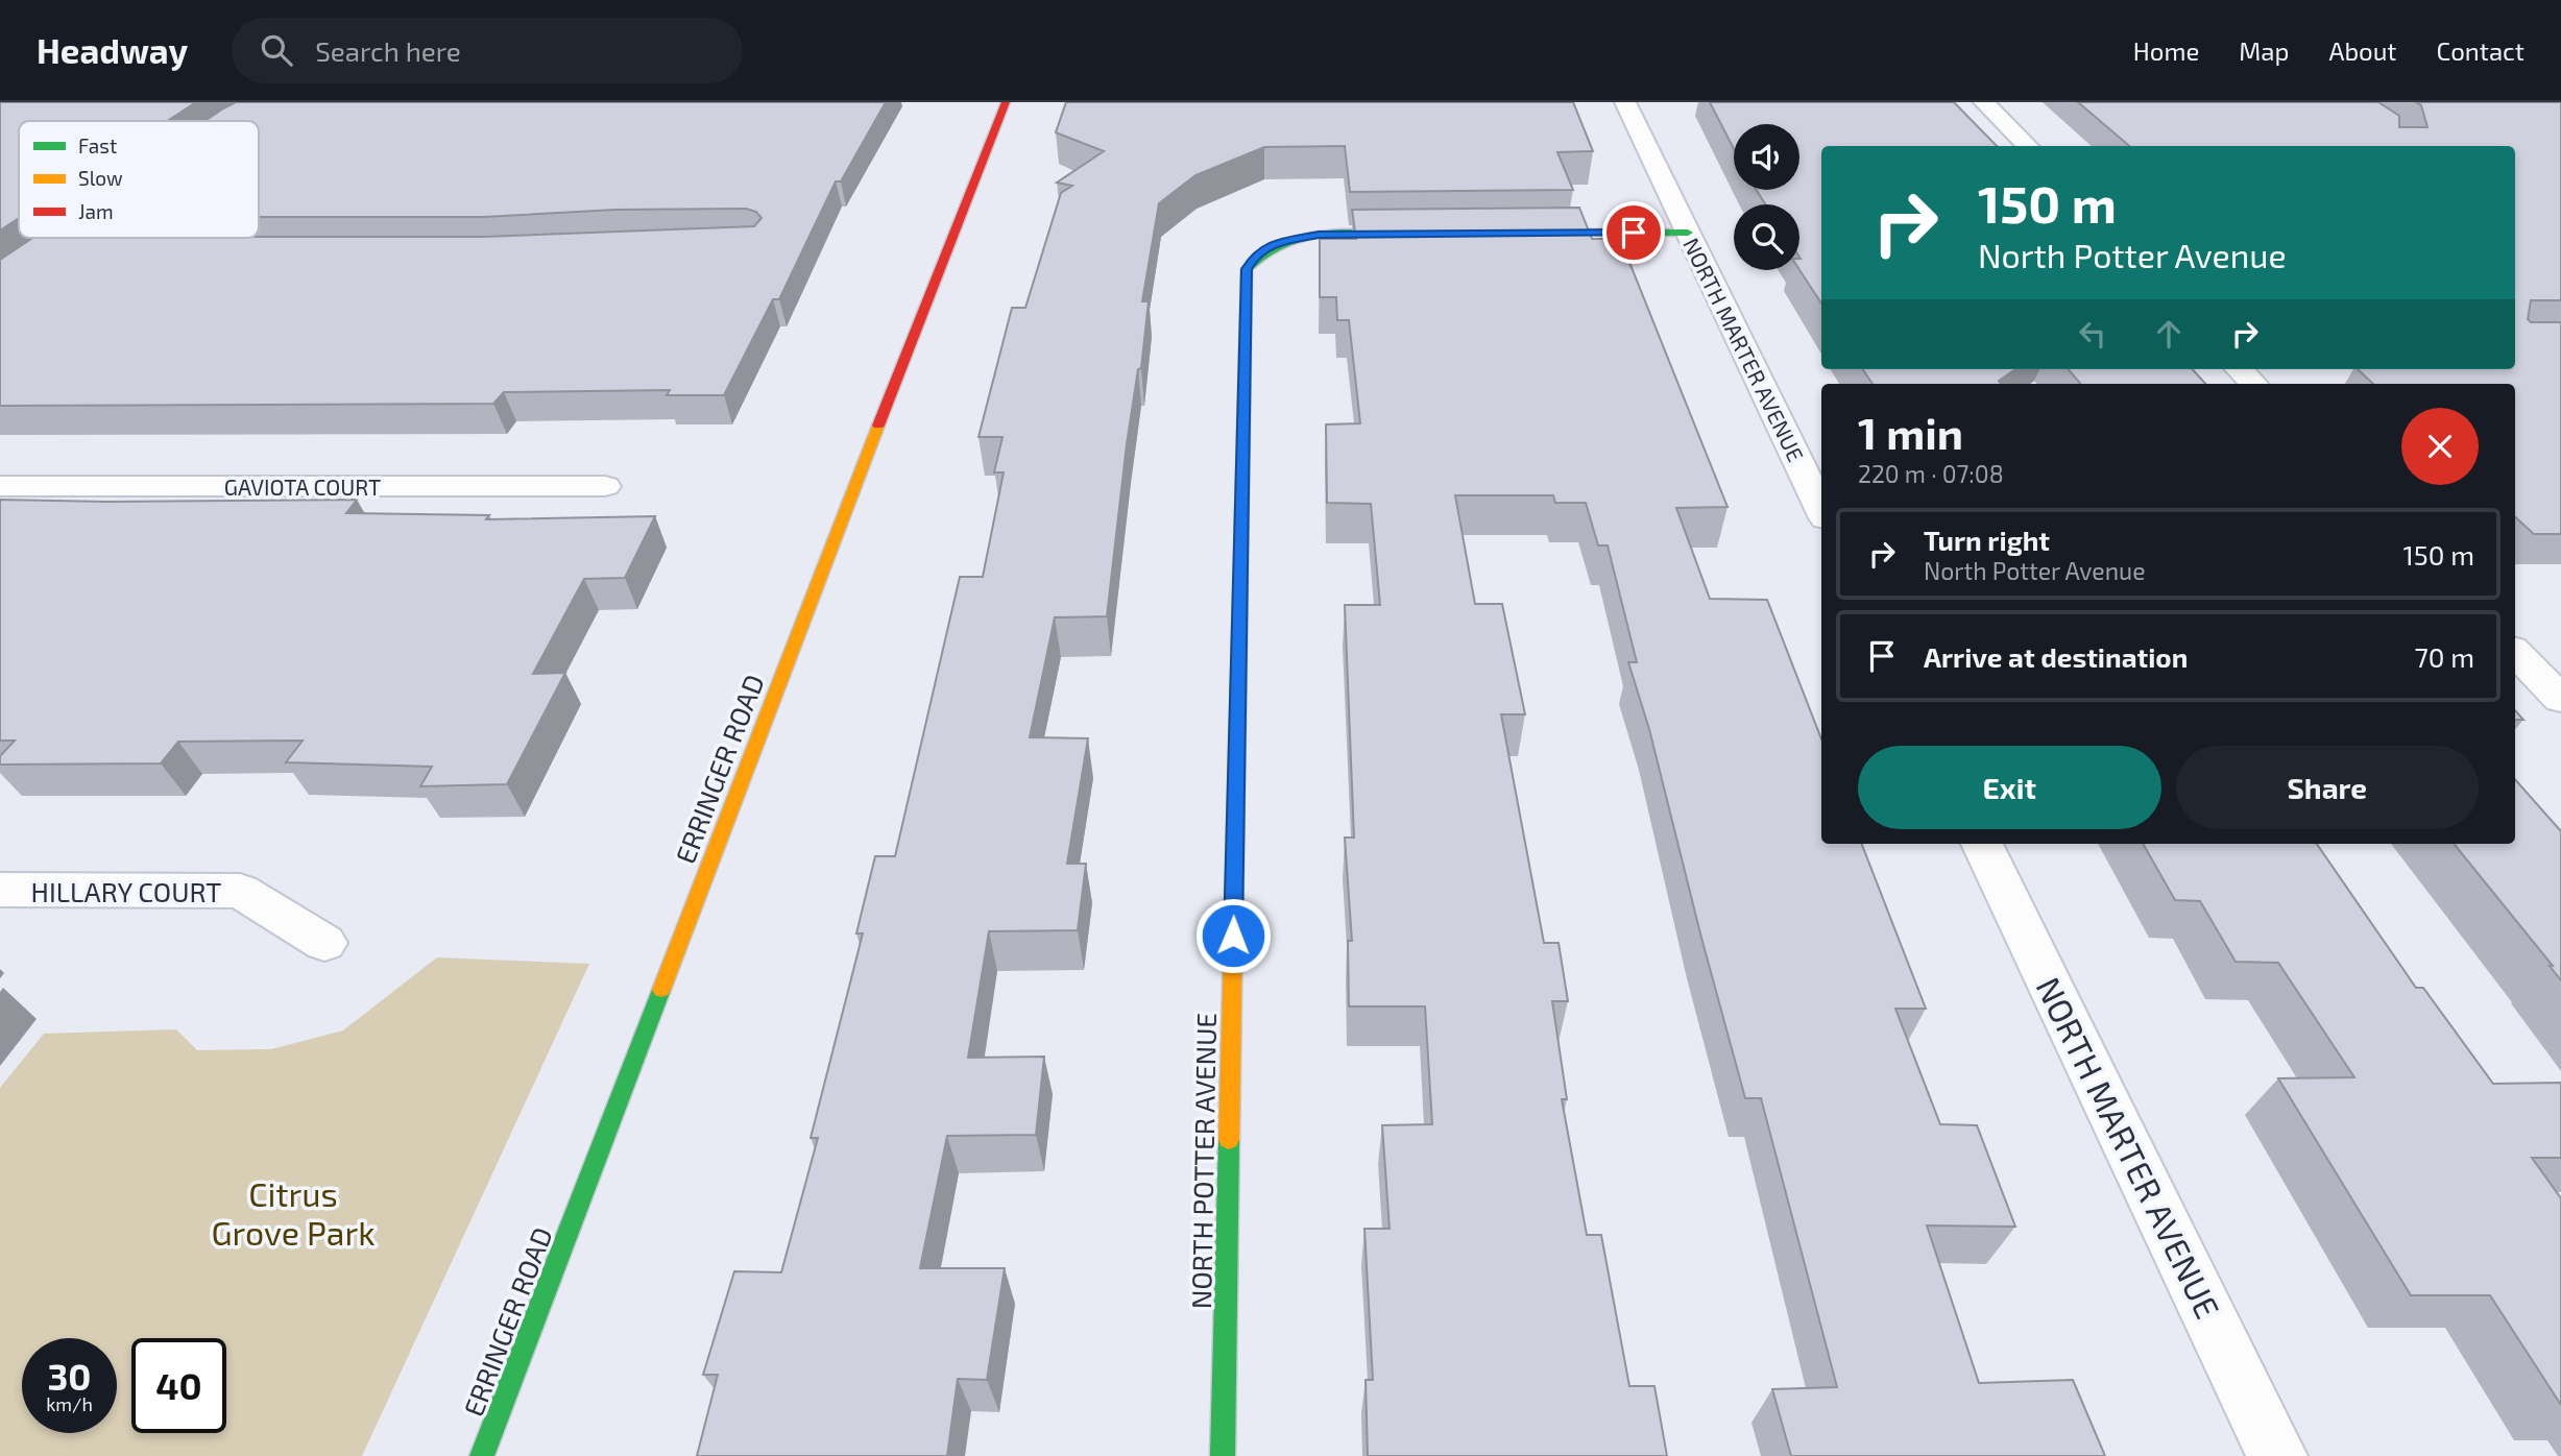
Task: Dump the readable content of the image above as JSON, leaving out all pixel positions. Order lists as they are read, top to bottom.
{
  "streets": {
    "main road": ["ERRINGER ROAD", "NORTH POTTER AVENUE"],
    "street": ["NORTH MARTER AVENUE", "GAVIOTA COURT", "HILLARY COURT"]
  },
  "parks": ["Citrus Grove Park"],
  "legend": ["Fast", "Slow", "Jam"],
  "page": {
    "header": "Headway",
    "search": "Search here",
    "nav": [
      "Home",
      "Map",
      "About",
      "Contact"
    ],
    "turn": ["150 m", "North Potter Avenue"],
    "heading": ["1 min", "220 m · 07:08"],
    "list": [
      {
        "name": "Turn right",
        "note": "North Potter Avenue",
        "value": "150 m"
      },
      {
        "name": "Arrive at destination",
        "value": "70 m"
      }
    ],
    "buttons": ["Exit", "Share"],
    "speed": "30 km/h",
    "limit": "40"
  }
}
